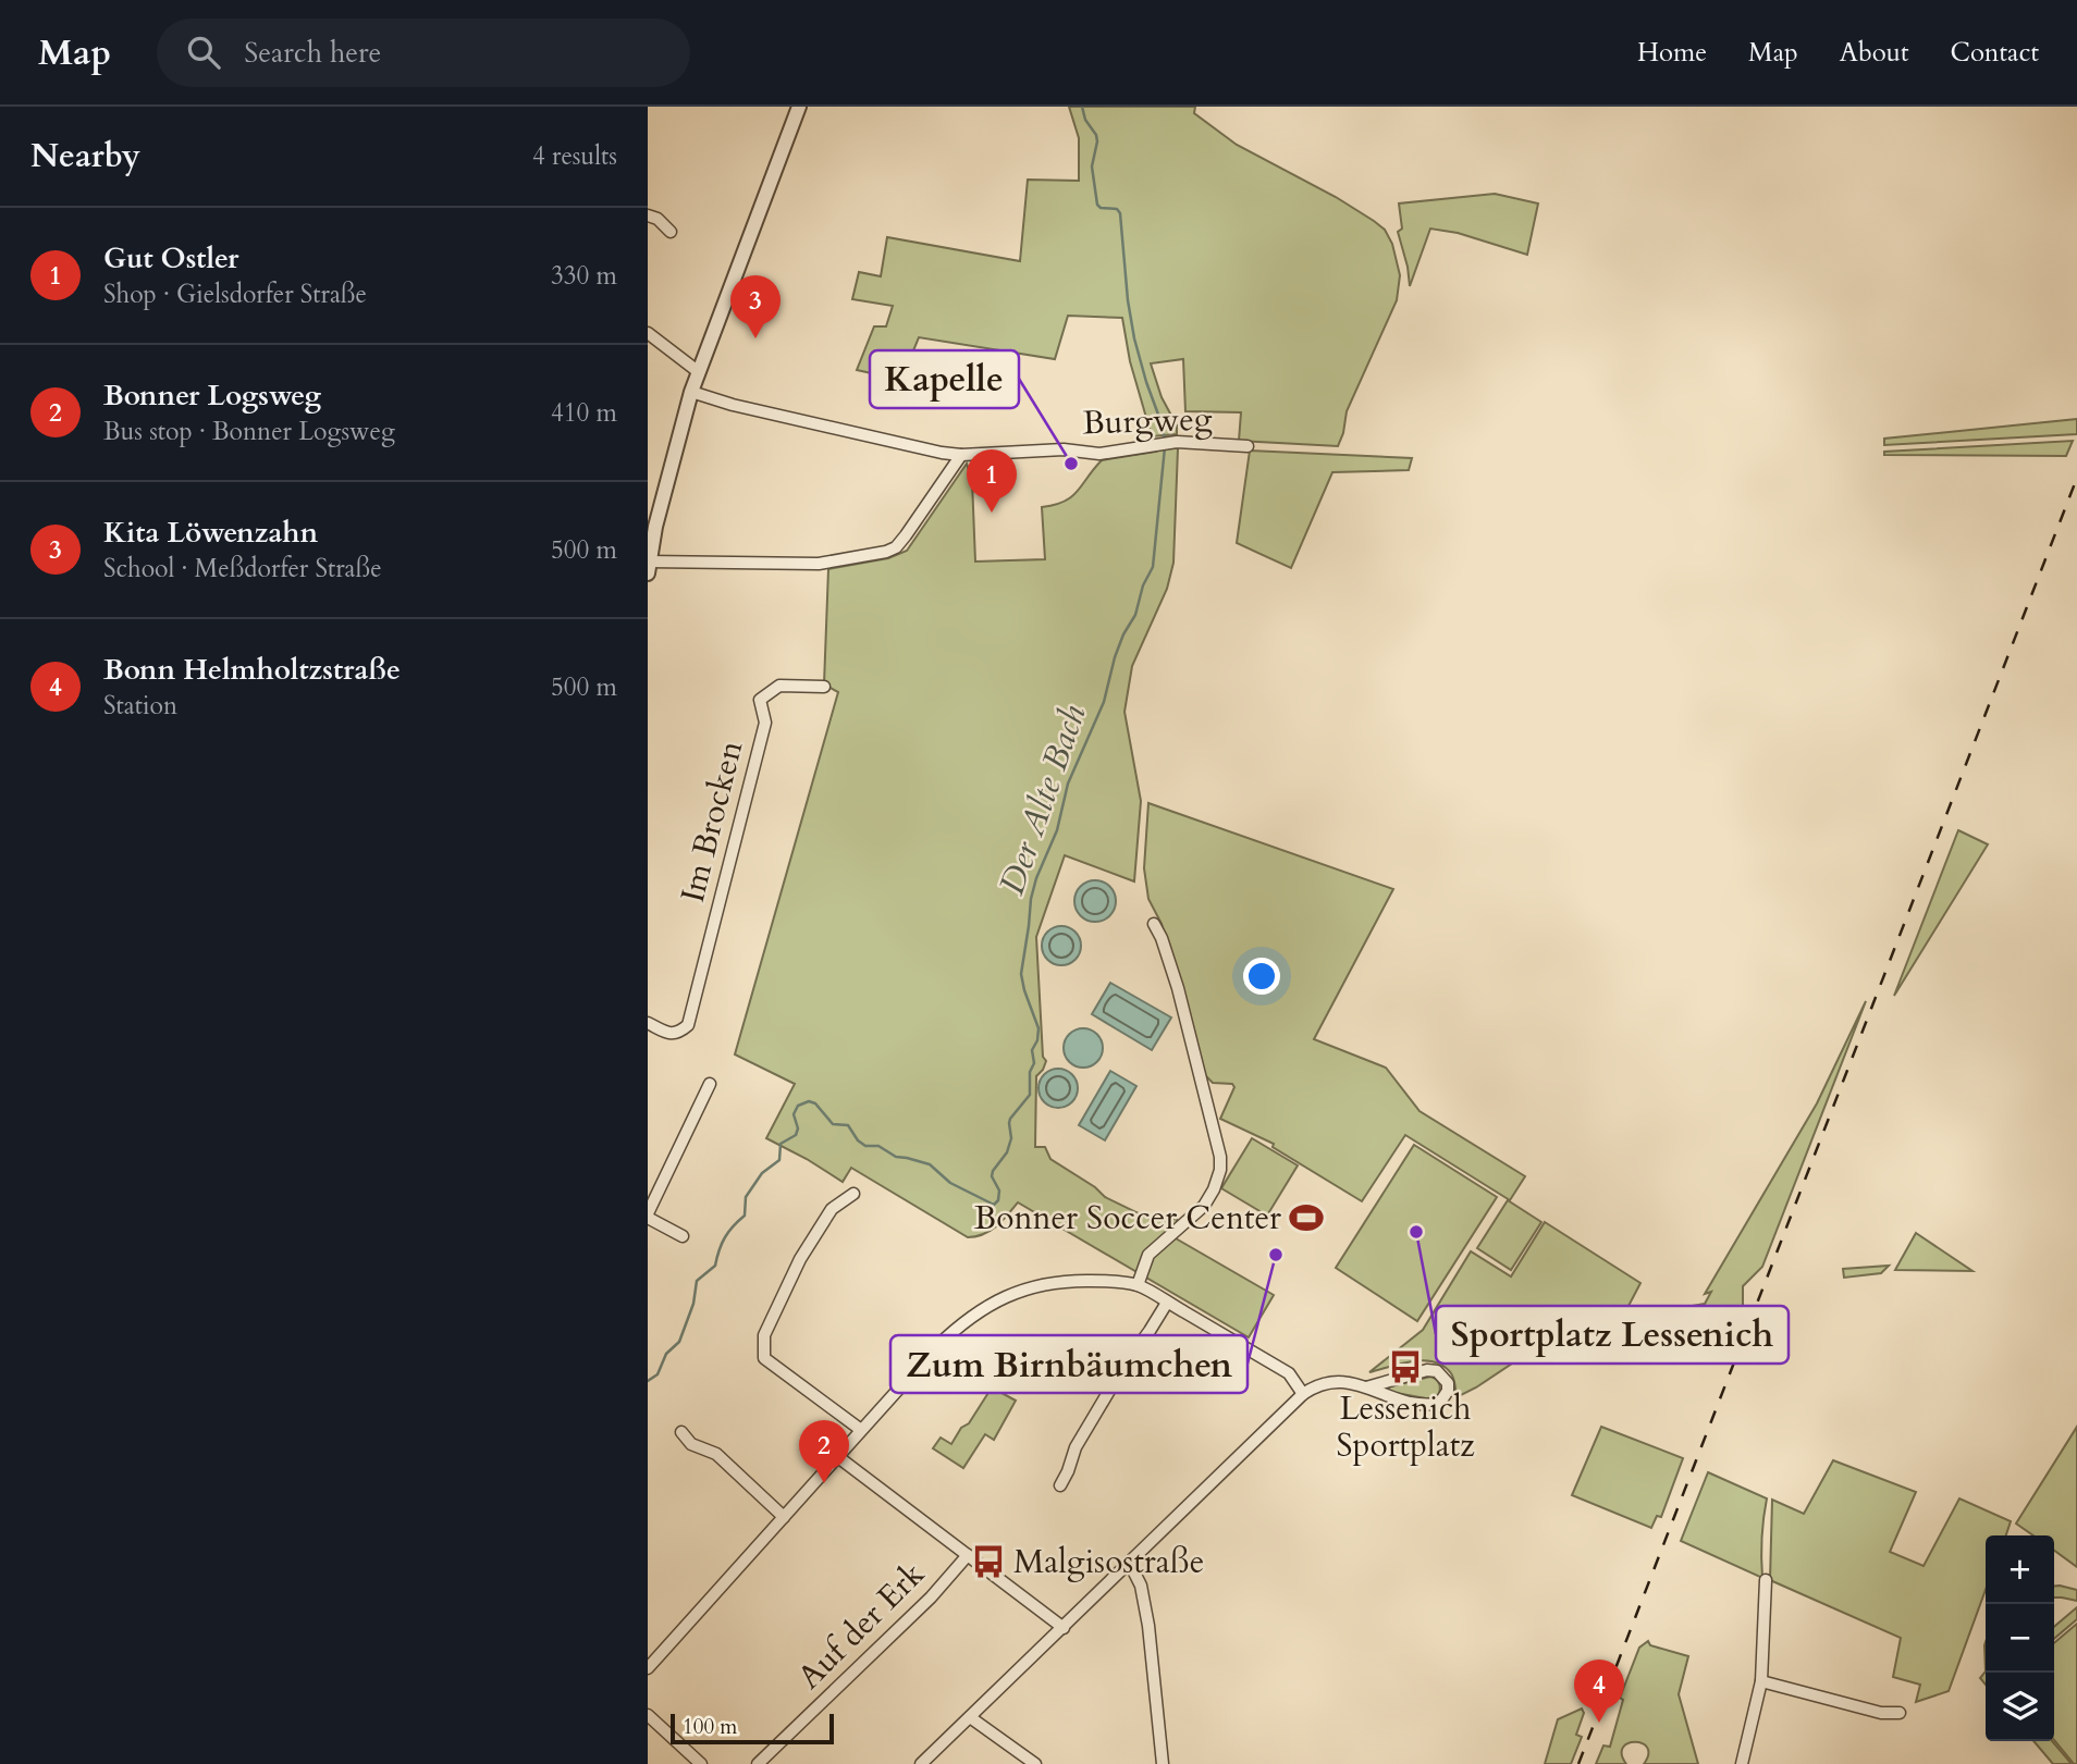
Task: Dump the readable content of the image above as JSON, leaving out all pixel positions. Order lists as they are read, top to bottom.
{
  "streets": {
    "street": ["Burgweg", "Im Brocken", "Auf der Erk"]
  },
  "water": ["Der Alte Bach"],
  "places": {
    "other": ["Kapelle", "Sportplatz Lessenich", "Zum Birnbäumchen"],
    "sports": ["Bonner Soccer Center"],
    "bus stop": ["Lessenich Sportplatz", "Malgisostraße"]
  },
  "scale_bar": "100 m",
  "page": {
    "header": "Map",
    "search": "Search here",
    "nav": [
      "Home",
      "Map",
      "About",
      "Contact"
    ],
    "heading": ["Nearby", "4 results"],
    "list": [
      {
        "mark": "1",
        "name": "Gut Ostler",
        "note": "Shop · Gielsdorfer Straße",
        "value": "330 m"
      },
      {
        "mark": "2",
        "name": "Bonner Logsweg",
        "note": "Bus stop · Bonner Logsweg",
        "value": "410 m"
      },
      {
        "mark": "3",
        "name": "Kita Löwenzahn",
        "note": "School · Meßdorfer Straße",
        "value": "500 m"
      },
      {
        "mark": "4",
        "name": "Bonn Helmholtzstraße",
        "note": "Station",
        "value": "500 m"
      }
    ],
    "pins": [
      "3",
      "1",
      "2",
      "4"
    ],
    "map_buttons": ["+", "−"],
    "scale": "100 m"
  }
}
